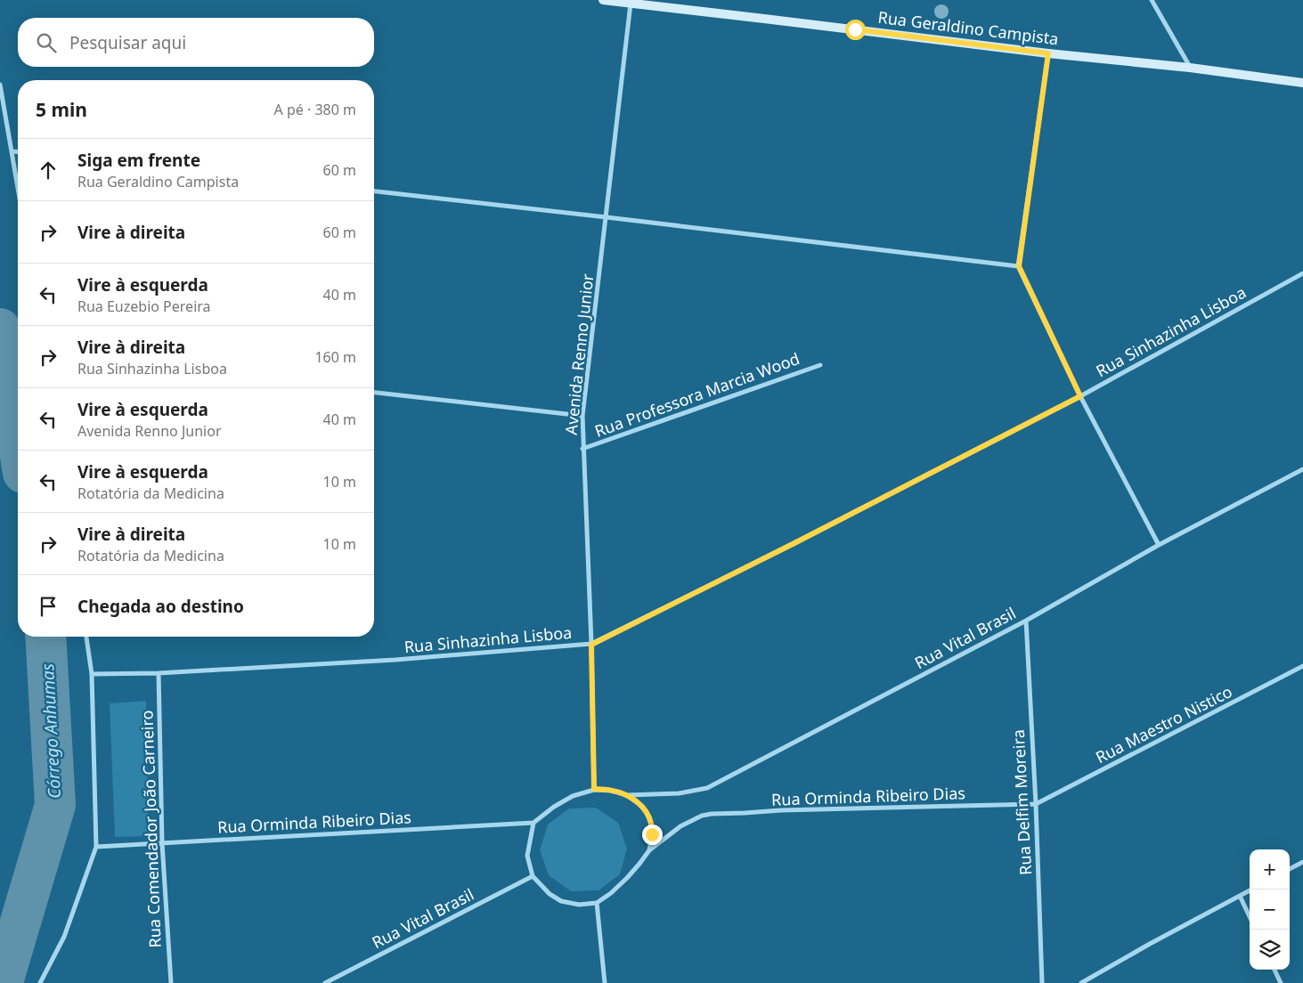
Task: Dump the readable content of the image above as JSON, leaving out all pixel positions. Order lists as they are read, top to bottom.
{
  "streets": {
    "street": [
      "Rua Geraldino Campista",
      "Rua Sinhazinha Lisboa",
      "Avenida Renno Junior",
      "Rua Professora Marcia Wood",
      "Rua Vital Brasil",
      "Rua Maestro Nistico",
      "Rua Orminda Ribeiro Dias",
      "Rua Delfim Moreira",
      "Rua Comendador João Carneiro"
    ]
  },
  "crossings": [
    ["Rua Geraldino Campista", "Avenida Renno Junior"],
    ["Rua Sinhazinha Lisboa", "Avenida Renno Junior"],
    ["Rua Sinhazinha Lisboa", "Rua Comendador João Carneiro"],
    ["Avenida Renno Junior", "Rua Professora Marcia Wood"],
    ["Avenida Renno Junior", "Rua Vital Brasil"],
    ["Avenida Renno Junior", "Rua Orminda Ribeiro Dias"],
    ["Rua Vital Brasil", "Rua Orminda Ribeiro Dias"],
    ["Rua Vital Brasil", "Rua Delfim Moreira"],
    ["Rua Maestro Nistico", "Rua Orminda Ribeiro Dias"],
    ["Rua Maestro Nistico", "Rua Delfim Moreira"],
    ["Rua Orminda Ribeiro Dias", "Rua Delfim Moreira"],
    ["Rua Orminda Ribeiro Dias", "Rua Comendador João Carneiro"]
  ],
  "water": ["Córrego Anhumas"],
  "page": {
    "search": "Pesquisar aqui",
    "heading": ["5 min", "A pé · 380 m"],
    "list": [
      ["Siga em frente", "Rua Geraldino Campista", "60 m"],
      ["Vire à direita", "60 m"],
      ["Vire à esquerda", "Rua Euzebio Pereira", "40 m"],
      ["Vire à direita", "Rua Sinhazinha Lisboa", "160 m"],
      ["Vire à esquerda", "Avenida Renno Junior", "40 m"],
      ["Vire à esquerda", "Rotatória da Medicina", "10 m"],
      ["Vire à direita", "Rotatória da Medicina", "10 m"],
      "Chegada ao destino"
    ],
    "map_buttons": ["+", "−"]
  }
}
